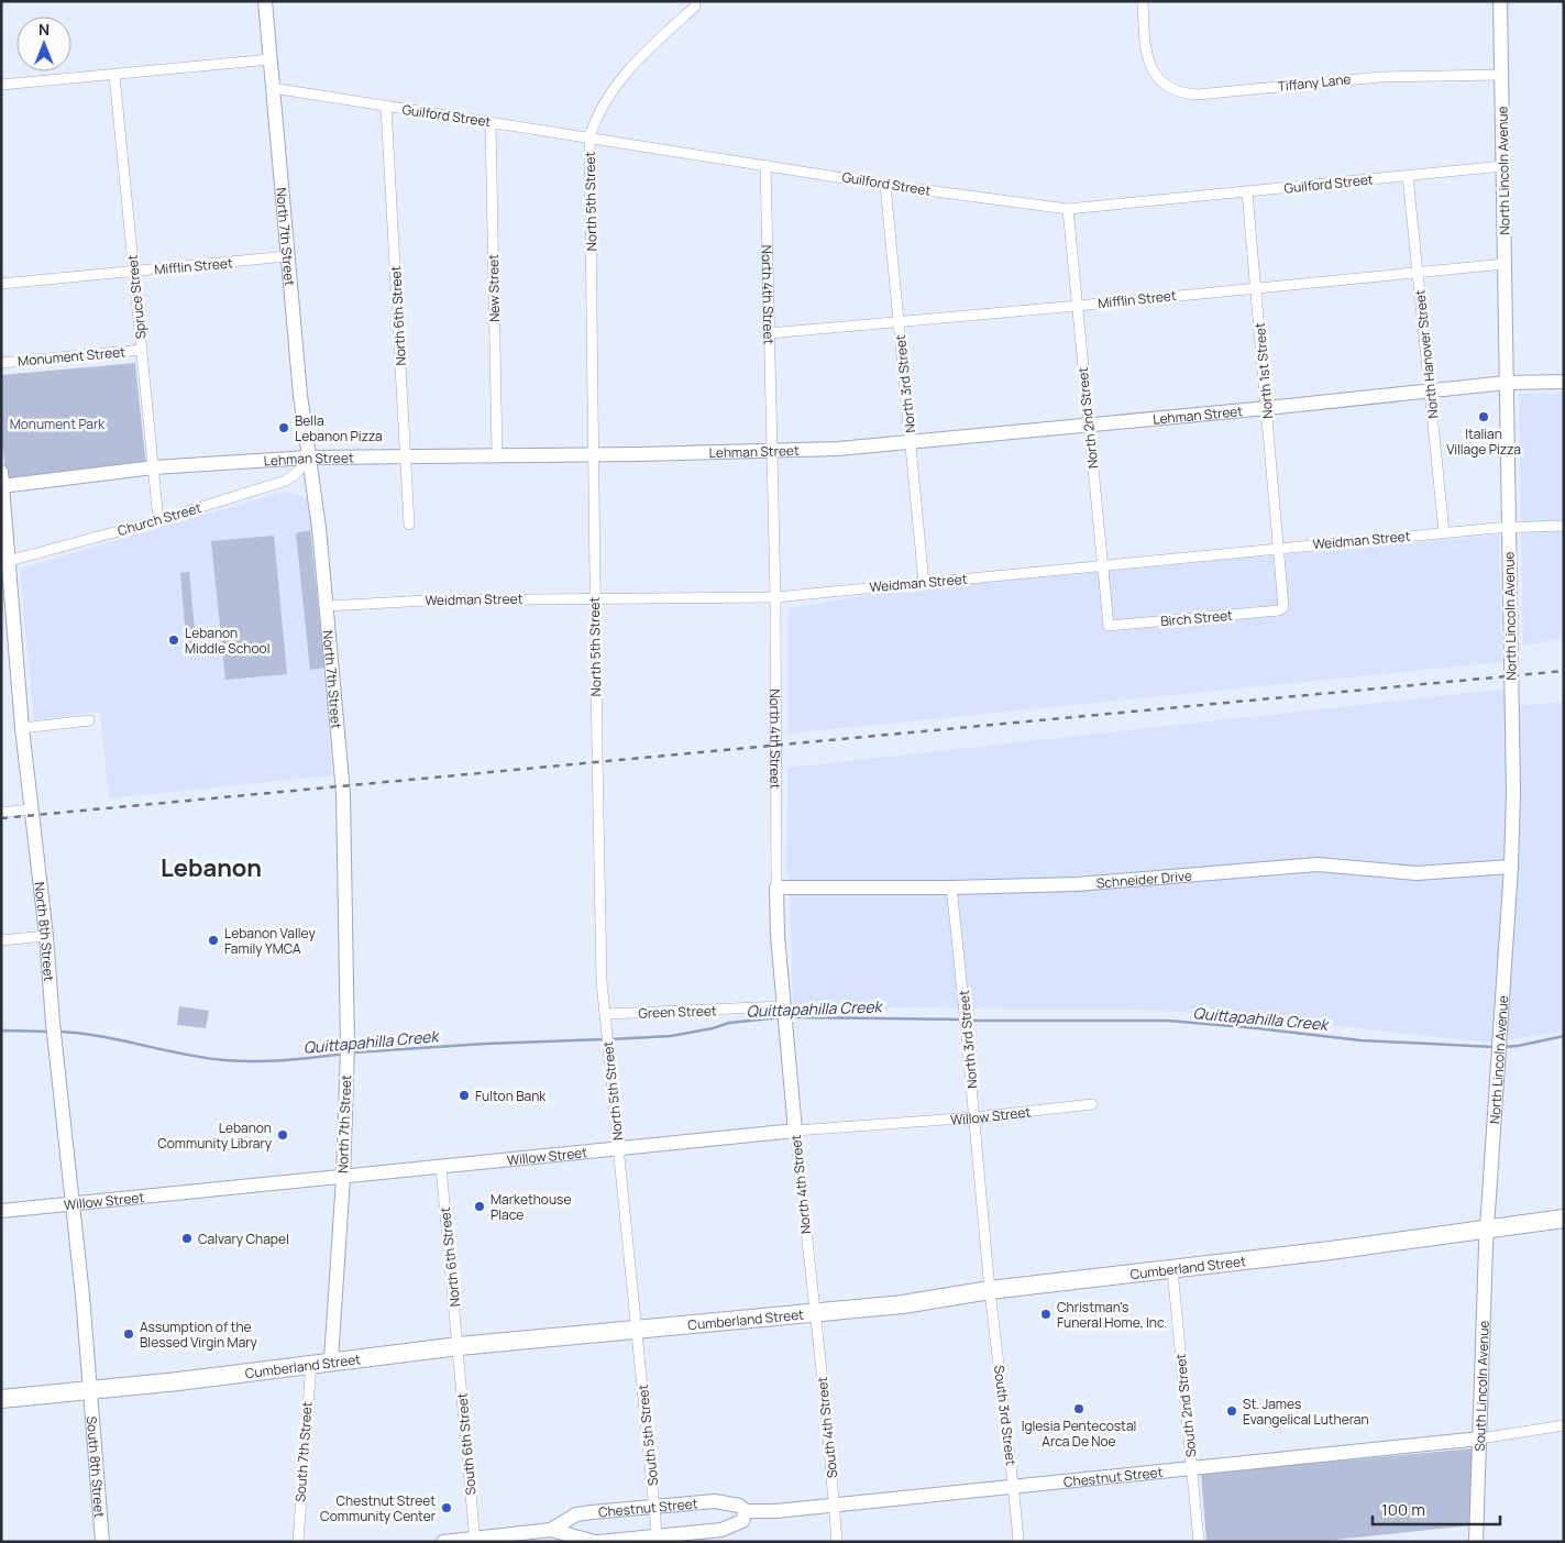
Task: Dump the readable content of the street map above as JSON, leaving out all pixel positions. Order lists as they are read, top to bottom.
{
  "streets": {
    "highway": ["Cumberland Street"],
    "street": [
      "Tiffany Lane",
      "Guilford Street",
      "North Lincoln Avenue",
      "North 5th Street",
      "North 7th Street",
      "Mifflin Street",
      "New Street",
      "North 4th Street",
      "Spruce Street",
      "North 6th Street",
      "North Hanover Street",
      "Monument Street",
      "North 1st Street",
      "North 3rd Street",
      "Lehman Street",
      "North 2nd Street",
      "Church Street",
      "Weidman Street",
      "Birch Street",
      "Schneider Drive",
      "North 8th Street",
      "Green Street",
      "Willow Street",
      "South Lincoln Avenue",
      "South 2nd Street",
      "South 3rd Street",
      "South 4th Street",
      "South 5th Street",
      "South 6th Street",
      "South 7th Street",
      "South 8th Street",
      "Chestnut Street"
    ]
  },
  "crossings": [
    ["Tiffany Lane", "North Lincoln Avenue"],
    ["Guilford Street", "North Lincoln Avenue"],
    ["Guilford Street", "North 5th Street"],
    ["Guilford Street", "North 7th Street"],
    ["Guilford Street", "New Street"],
    ["Guilford Street", "North 4th Street"],
    ["Guilford Street", "North 6th Street"],
    ["Guilford Street", "North Hanover Street"],
    ["Guilford Street", "North 1st Street"],
    ["Guilford Street", "North 3rd Street"],
    ["Guilford Street", "North 2nd Street"],
    ["North Lincoln Avenue", "Mifflin Street"],
    ["North Lincoln Avenue", "Lehman Street"],
    ["North Lincoln Avenue", "Weidman Street"],
    ["North Lincoln Avenue", "Schneider Drive"],
    ["North Lincoln Avenue", "Cumberland Street"],
    ["North Lincoln Avenue", "South Lincoln Avenue"],
    ["North 5th Street", "Lehman Street"],
    ["North 5th Street", "Weidman Street"],
    ["North 5th Street", "Green Street"],
    ["North 5th Street", "Willow Street"],
    ["North 5th Street", "Cumberland Street"],
    ["North 5th Street", "South 5th Street"],
    ["North 7th Street", "Mifflin Street"],
    ["North 7th Street", "Lehman Street"],
    ["North 7th Street", "Church Street"],
    ["North 7th Street", "Weidman Street"],
    ["North 7th Street", "Willow Street"],
    ["North 7th Street", "Cumberland Street"],
    ["Mifflin Street", "North 4th Street"],
    ["Mifflin Street", "Spruce Street"],
    ["Mifflin Street", "North Hanover Street"],
    ["Mifflin Street", "North 1st Street"],
    ["Mifflin Street", "North 3rd Street"],
    ["Mifflin Street", "North 2nd Street"],
    ["New Street", "Lehman Street"],
    ["North 4th Street", "Lehman Street"],
    ["North 4th Street", "Weidman Street"],
    ["North 4th Street", "Schneider Drive"],
    ["North 4th Street", "Green Street"],
    ["North 4th Street", "Willow Street"],
    ["North 4th Street", "Cumberland Street"],
    ["North 4th Street", "South 4th Street"],
    ["Spruce Street", "Monument Street"],
    ["Spruce Street", "Lehman Street"],
    ["Spruce Street", "Church Street"],
    ["North 6th Street", "Lehman Street"],
    ["North 6th Street", "Willow Street"],
    ["North 6th Street", "Cumberland Street"],
    ["North 6th Street", "South 6th Street"],
    ["North Hanover Street", "Lehman Street"],
    ["North Hanover Street", "Weidman Street"],
    ["North 1st Street", "Lehman Street"],
    ["North 1st Street", "Weidman Street"],
    ["North 1st Street", "Birch Street"],
    ["North 3rd Street", "Lehman Street"],
    ["North 3rd Street", "Weidman Street"],
    ["North 3rd Street", "Schneider Drive"],
    ["North 3rd Street", "Willow Street"],
    ["North 3rd Street", "Cumberland Street"],
    ["North 3rd Street", "South 3rd Street"],
    ["Lehman Street", "North 2nd Street"],
    ["Lehman Street", "Church Street"],
    ["Lehman Street", "North 8th Street"],
    ["North 2nd Street", "Weidman Street"],
    ["North 2nd Street", "Birch Street"],
    ["Church Street", "North 8th Street"],
    ["North 8th Street", "Willow Street"],
    ["North 8th Street", "Cumberland Street"],
    ["North 8th Street", "South 8th Street"],
    ["Cumberland Street", "South Lincoln Avenue"],
    ["Cumberland Street", "South 2nd Street"],
    ["Cumberland Street", "South 3rd Street"],
    ["Cumberland Street", "South 4th Street"],
    ["Cumberland Street", "South 5th Street"],
    ["Cumberland Street", "South 6th Street"],
    ["Cumberland Street", "South 7th Street"],
    ["Cumberland Street", "South 8th Street"],
    ["South Lincoln Avenue", "Chestnut Street"],
    ["South 2nd Street", "Chestnut Street"],
    ["South 3rd Street", "Chestnut Street"],
    ["South 4th Street", "Chestnut Street"],
    ["South 5th Street", "Chestnut Street"],
    ["South 6th Street", "Chestnut Street"]
  ],
  "districts": ["Lebanon"],
  "water": ["Quittapahilla Creek"],
  "parks": ["Monument Park"],
  "places": [
    "Italian Village Pizza",
    "Bella Lebanon Pizza",
    "Lebanon Middle School",
    "Lebanon Valley Family YMCA",
    "Fulton Bank",
    "Lebanon Community Library",
    "Markethouse Place",
    "Calvary Chapel",
    "Christman's Funeral Home, Inc.",
    "Assumption of the Blessed Virgin Mary",
    "Iglesia Pentecostal Arca De Noe",
    "St. James Evangelical Lutheran",
    "Chestnut Street Community Center"
  ],
  "scale_bar": "100 m",
  "north": "top"
}
